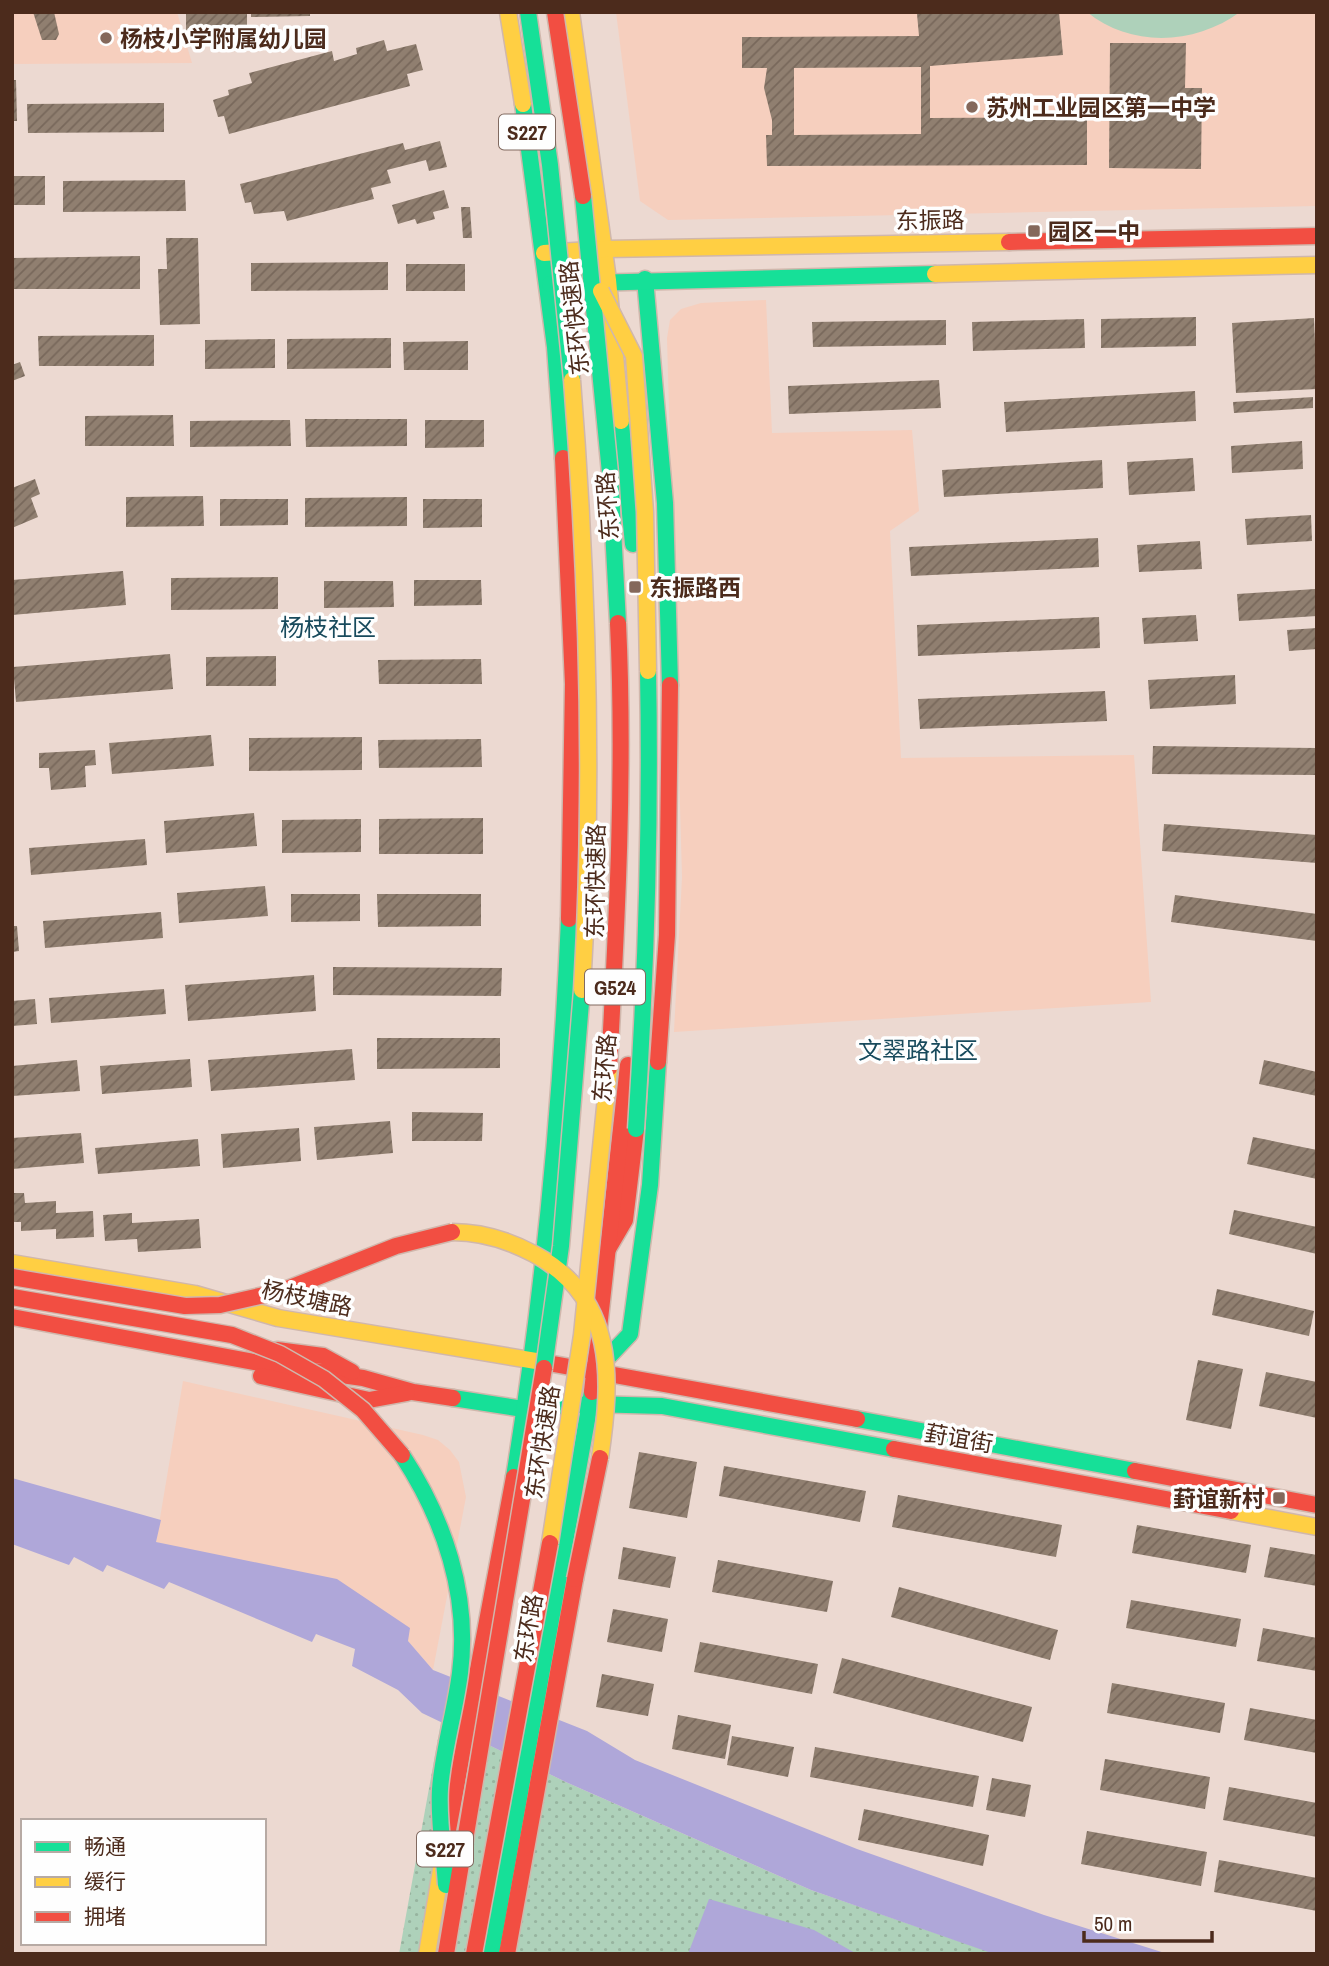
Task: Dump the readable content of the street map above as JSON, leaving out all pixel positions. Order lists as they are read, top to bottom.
{
  "streets": {
    "main road": [
      "S227",
      "东振路",
      "东环快速路",
      "东环路",
      "G524",
      "杨枝塘路",
      "葑谊街"
    ]
  },
  "crossings": [
    ["东振路", "东环路"],
    ["东环路", "杨枝塘路"],
    ["东环路", "葑谊街"],
    ["杨枝塘路", "葑谊街"]
  ],
  "districts": ["杨枝社区", "文翠路社区"],
  "places": {
    "other": ["杨枝小学附属幼儿园", "苏州工业园区第一中学"],
    "transit": ["园区一中", "东振路西", "葑谊新村"]
  },
  "legend": ["畅通", "缓行", "拥堵"],
  "scale_bar": "50 m"
}
